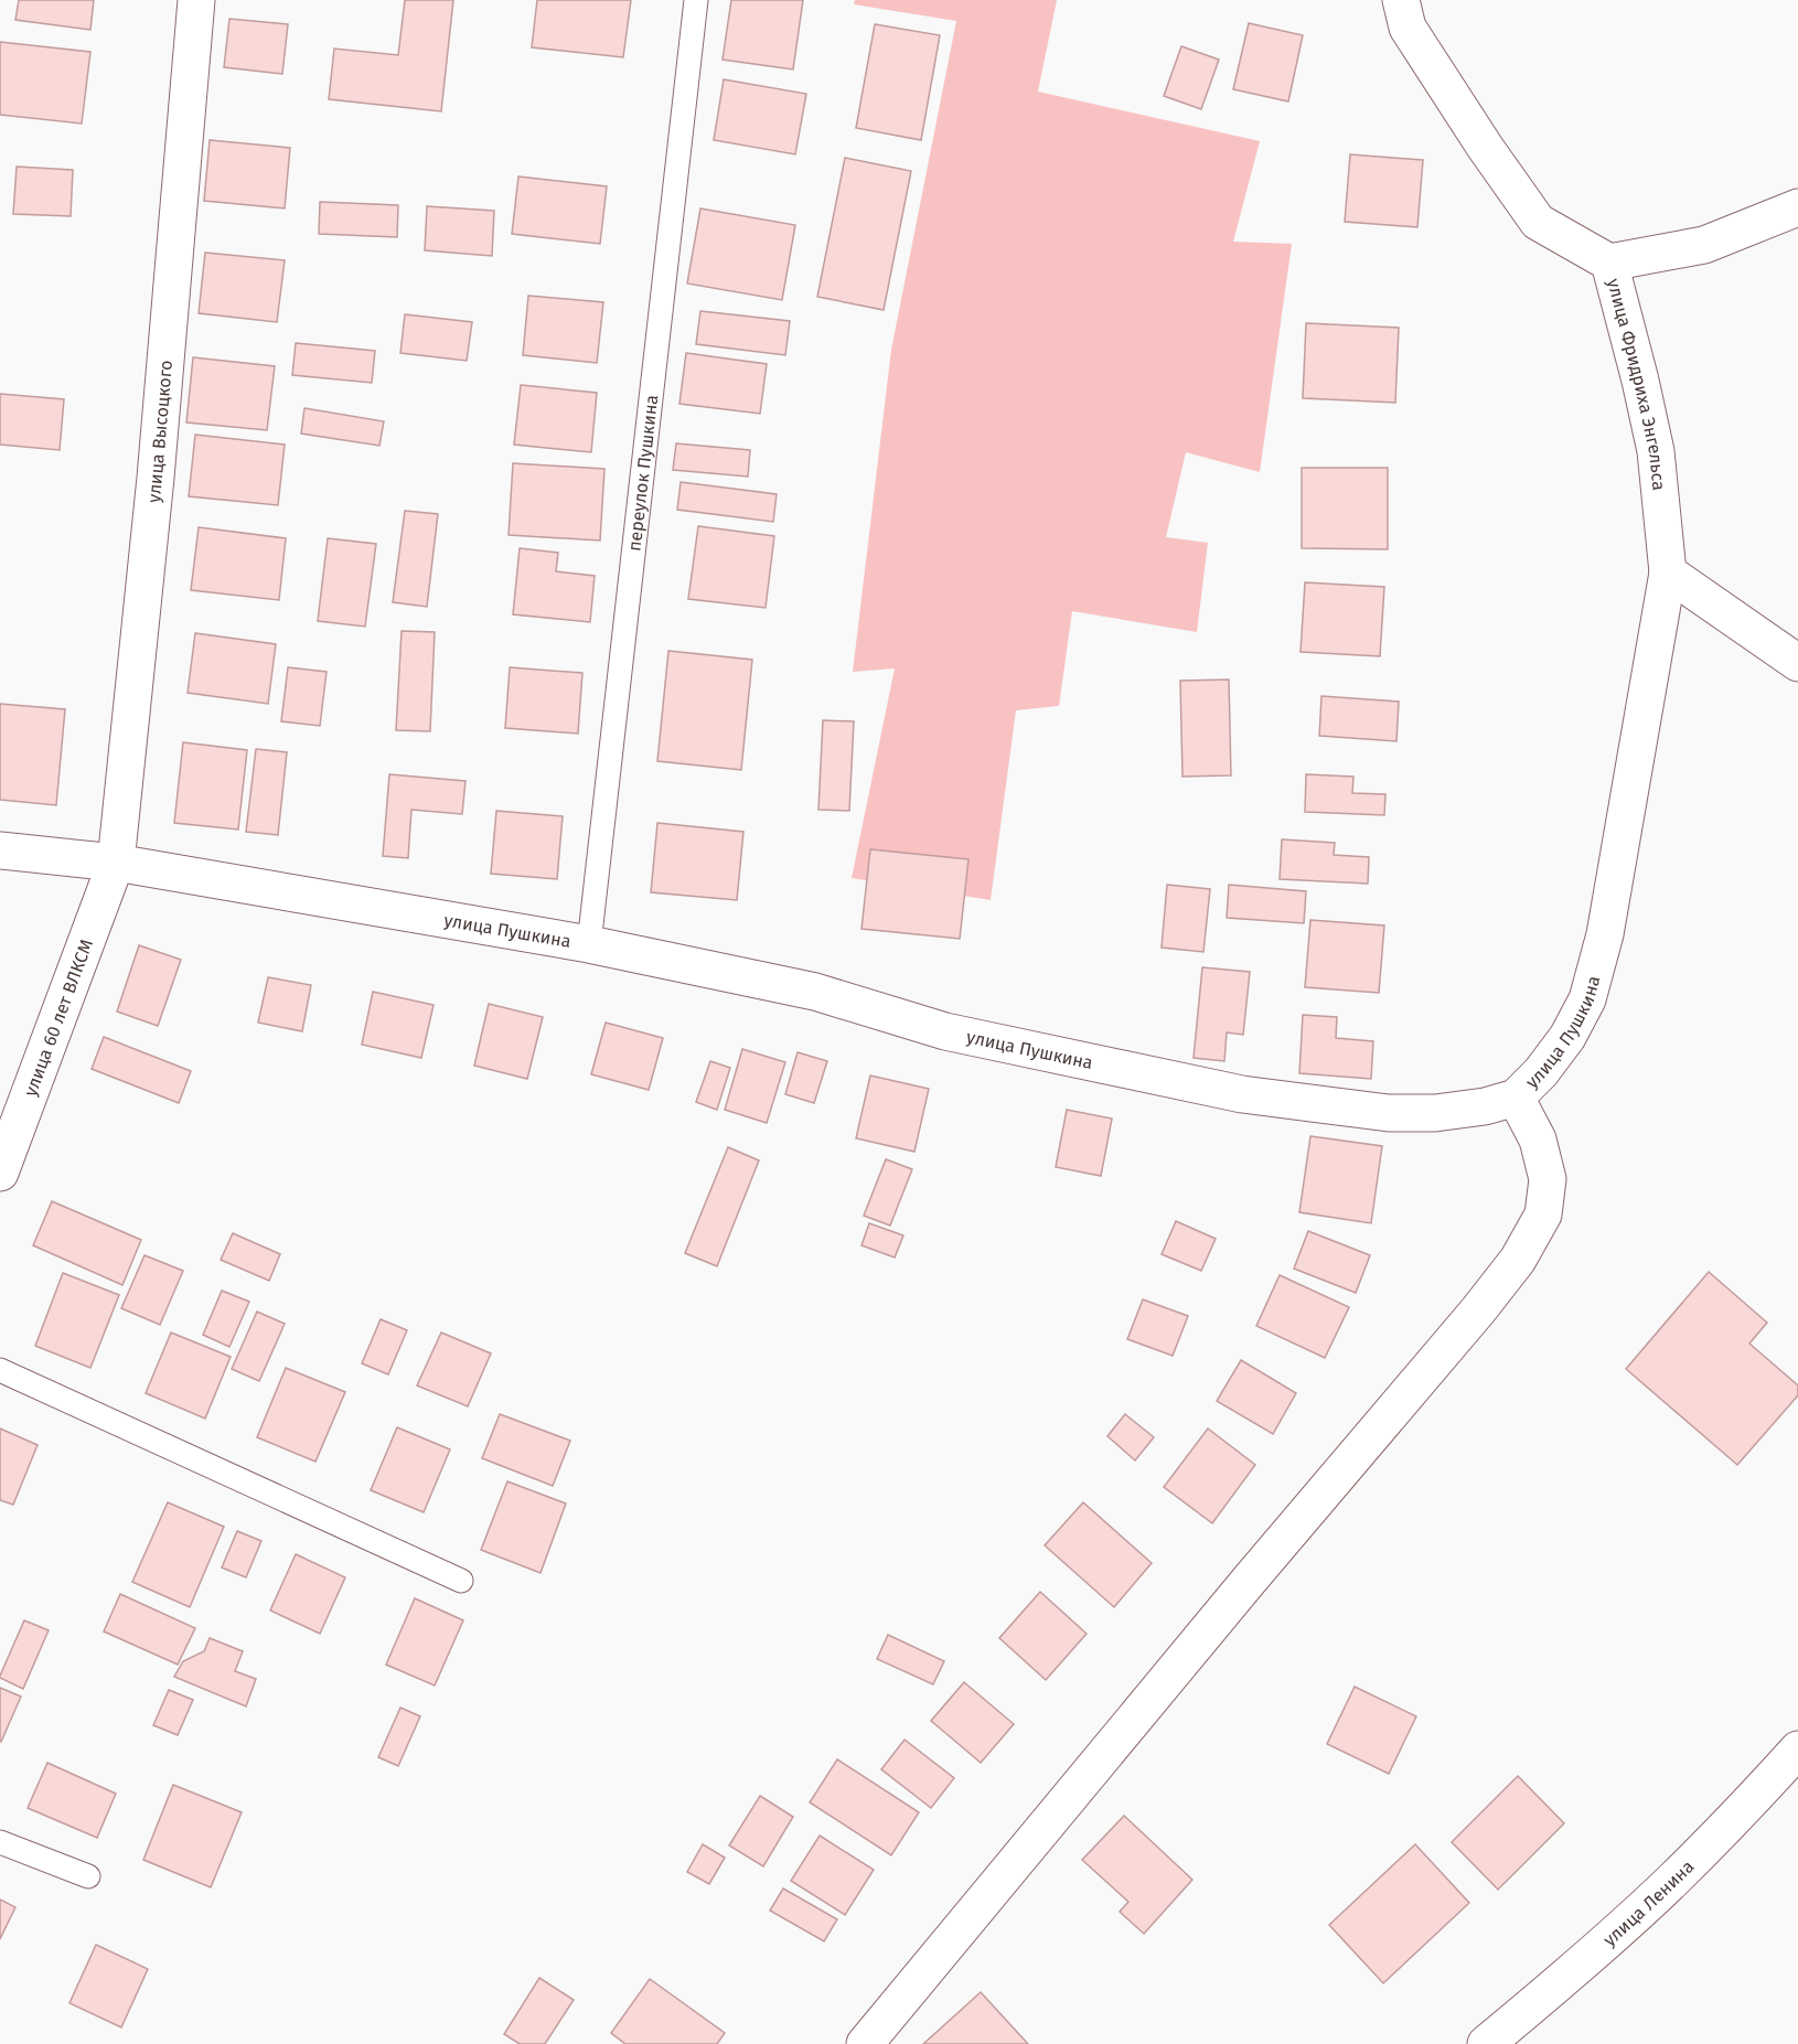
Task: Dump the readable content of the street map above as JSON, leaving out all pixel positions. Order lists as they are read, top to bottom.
{
  "streets": {
    "street": [
      "улица Фридриха Энгельса",
      "улица Высоцкого",
      "улица Пушкина",
      "улица 60 лет ВЛКСМ",
      "улица Ленина"
    ],
    "lane": ["переулок Пушкина"]
  },
  "crossings": [
    ["улица Фридриха Энгельса", "улица Пушкина"],
    ["улица Высоцкого", "улица Пушкина"],
    ["улица Высоцкого", "улица 60 лет ВЛКСМ"],
    ["переулок Пушкина", "улица Пушкина"],
    ["улица Пушкина", "улица 60 лет ВЛКСМ"]
  ]
}
